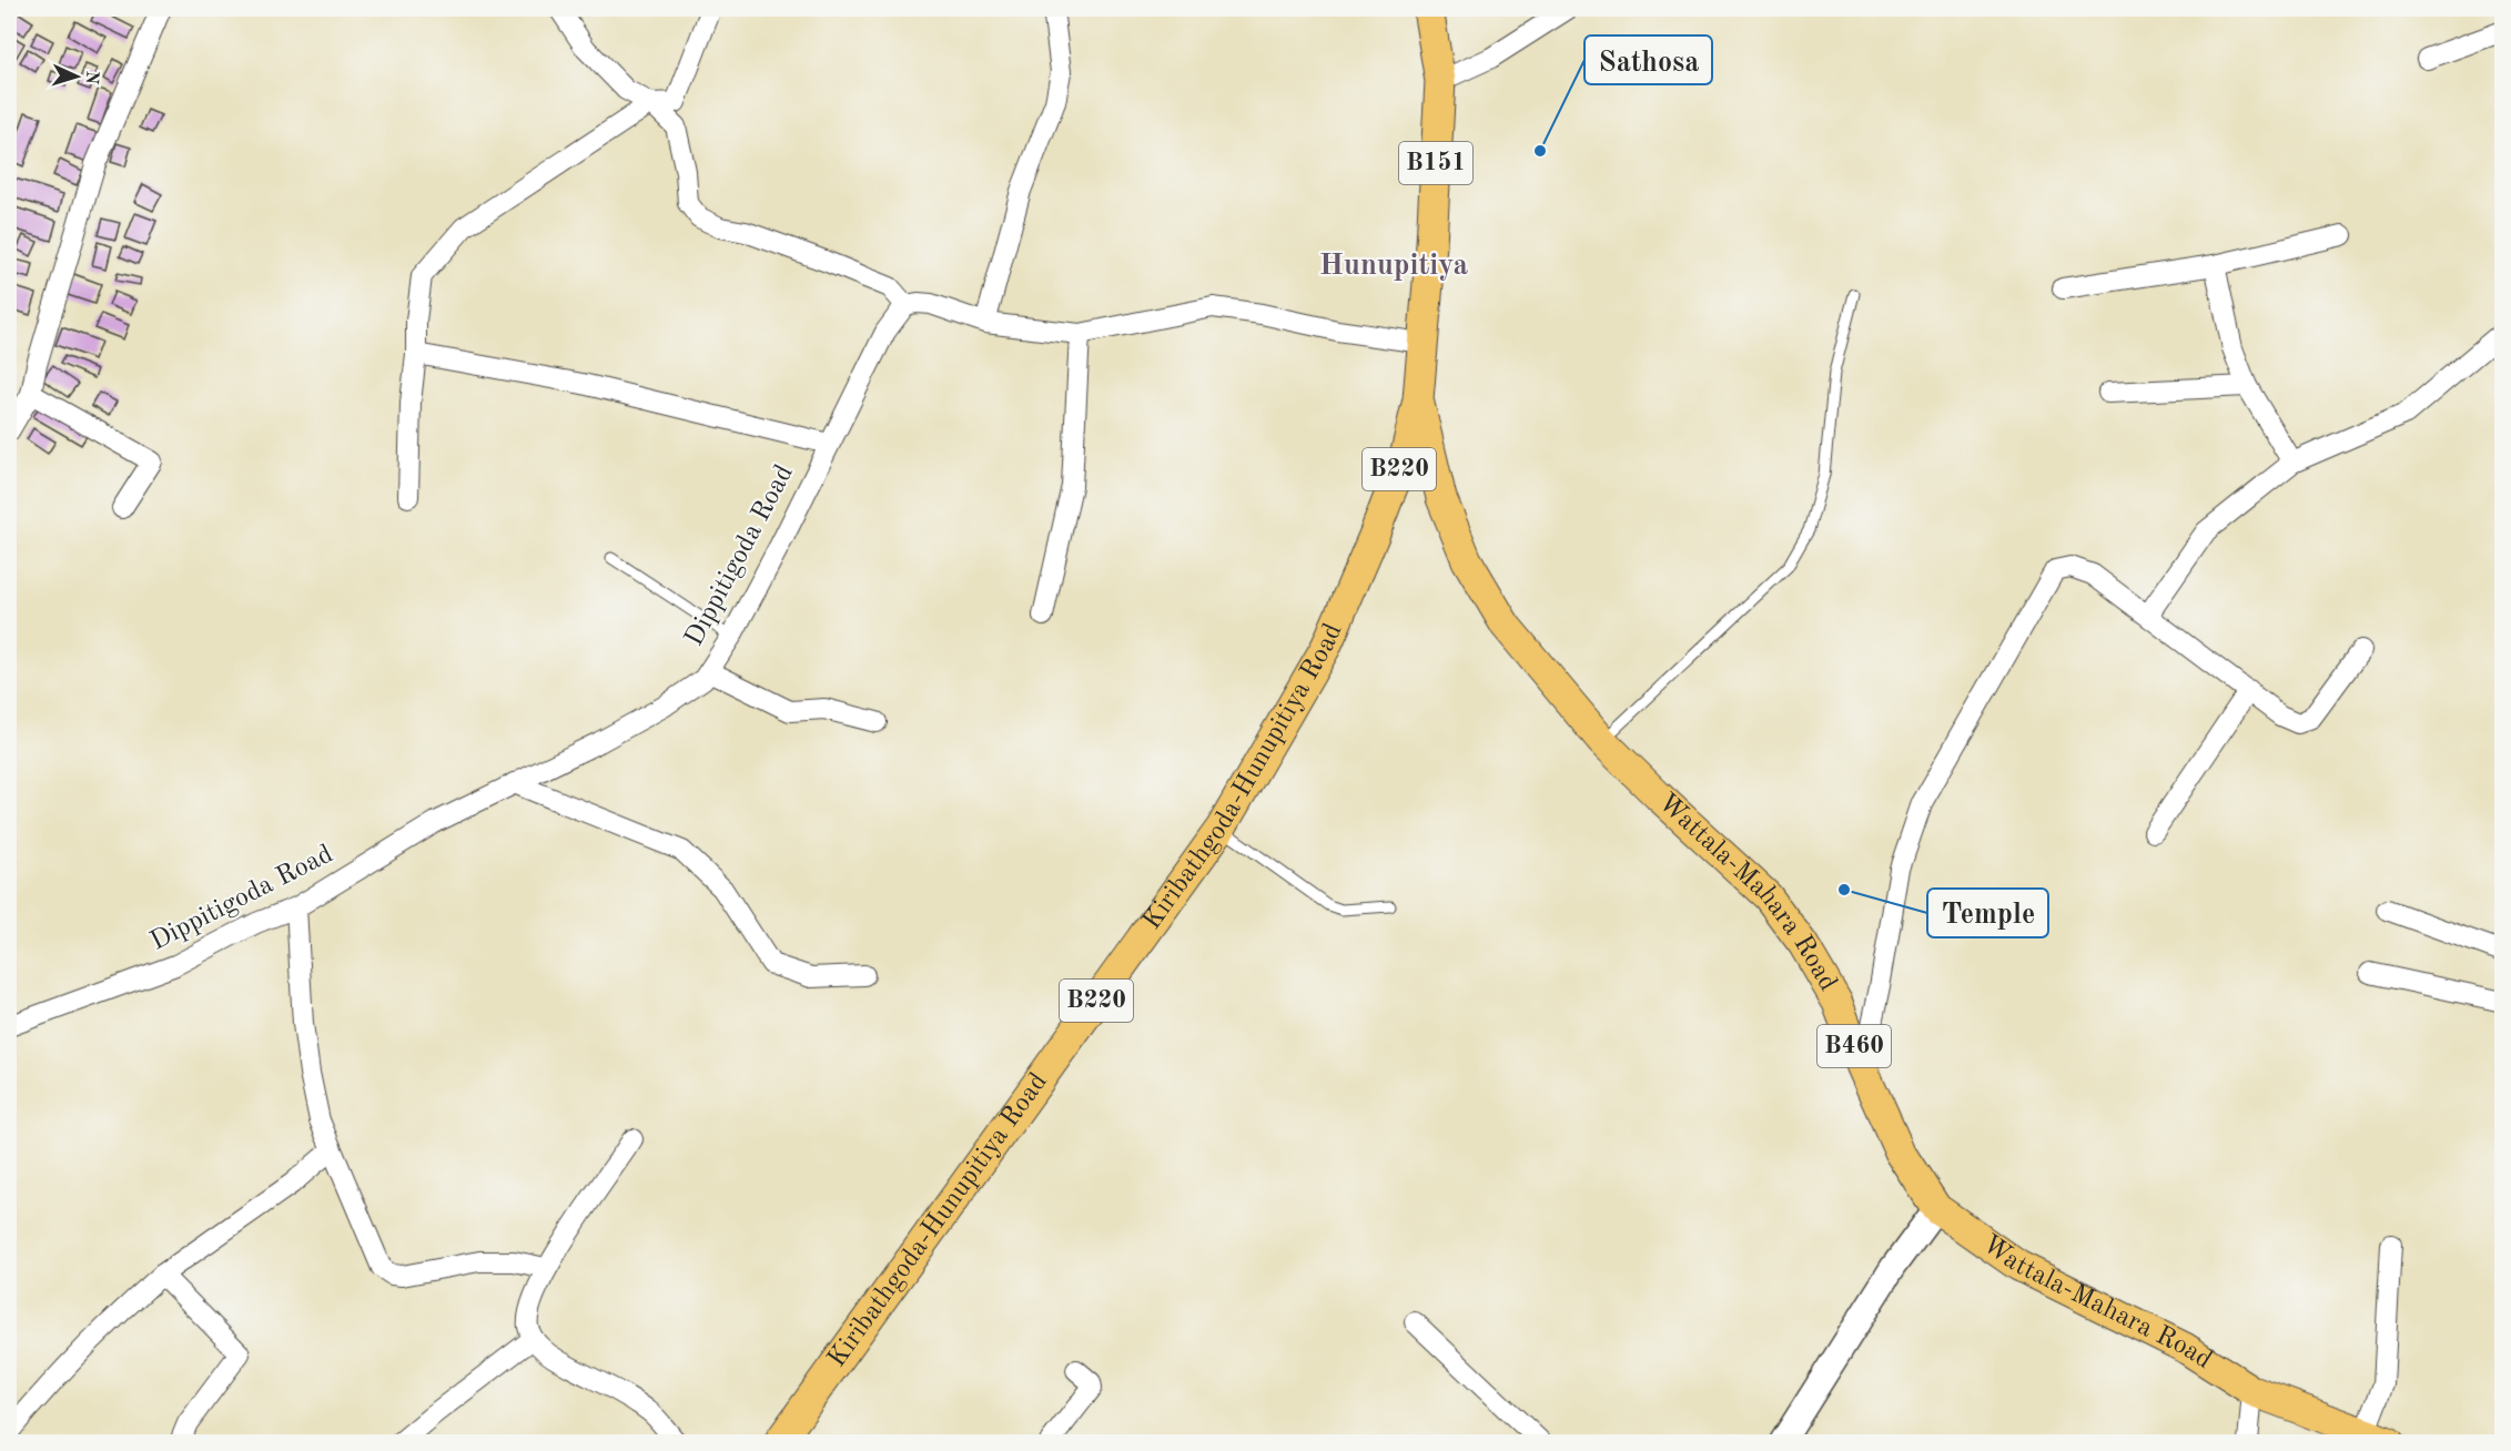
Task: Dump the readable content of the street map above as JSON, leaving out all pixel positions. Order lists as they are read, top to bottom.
{
  "streets": {
    "main road": [
      "B151",
      "B220",
      "Kiribathgoda-Hunupitiya Road",
      "Wattala-Mahara Road",
      "B460"
    ],
    "street": ["Dippitigoda Road"]
  },
  "crossings": [
    ["Kiribathgoda-Hunupitiya Road", "Wattala-Mahara Road"]
  ],
  "districts": ["Hunupitiya"],
  "places": ["Sathosa", "Temple"],
  "north": "right"
}
